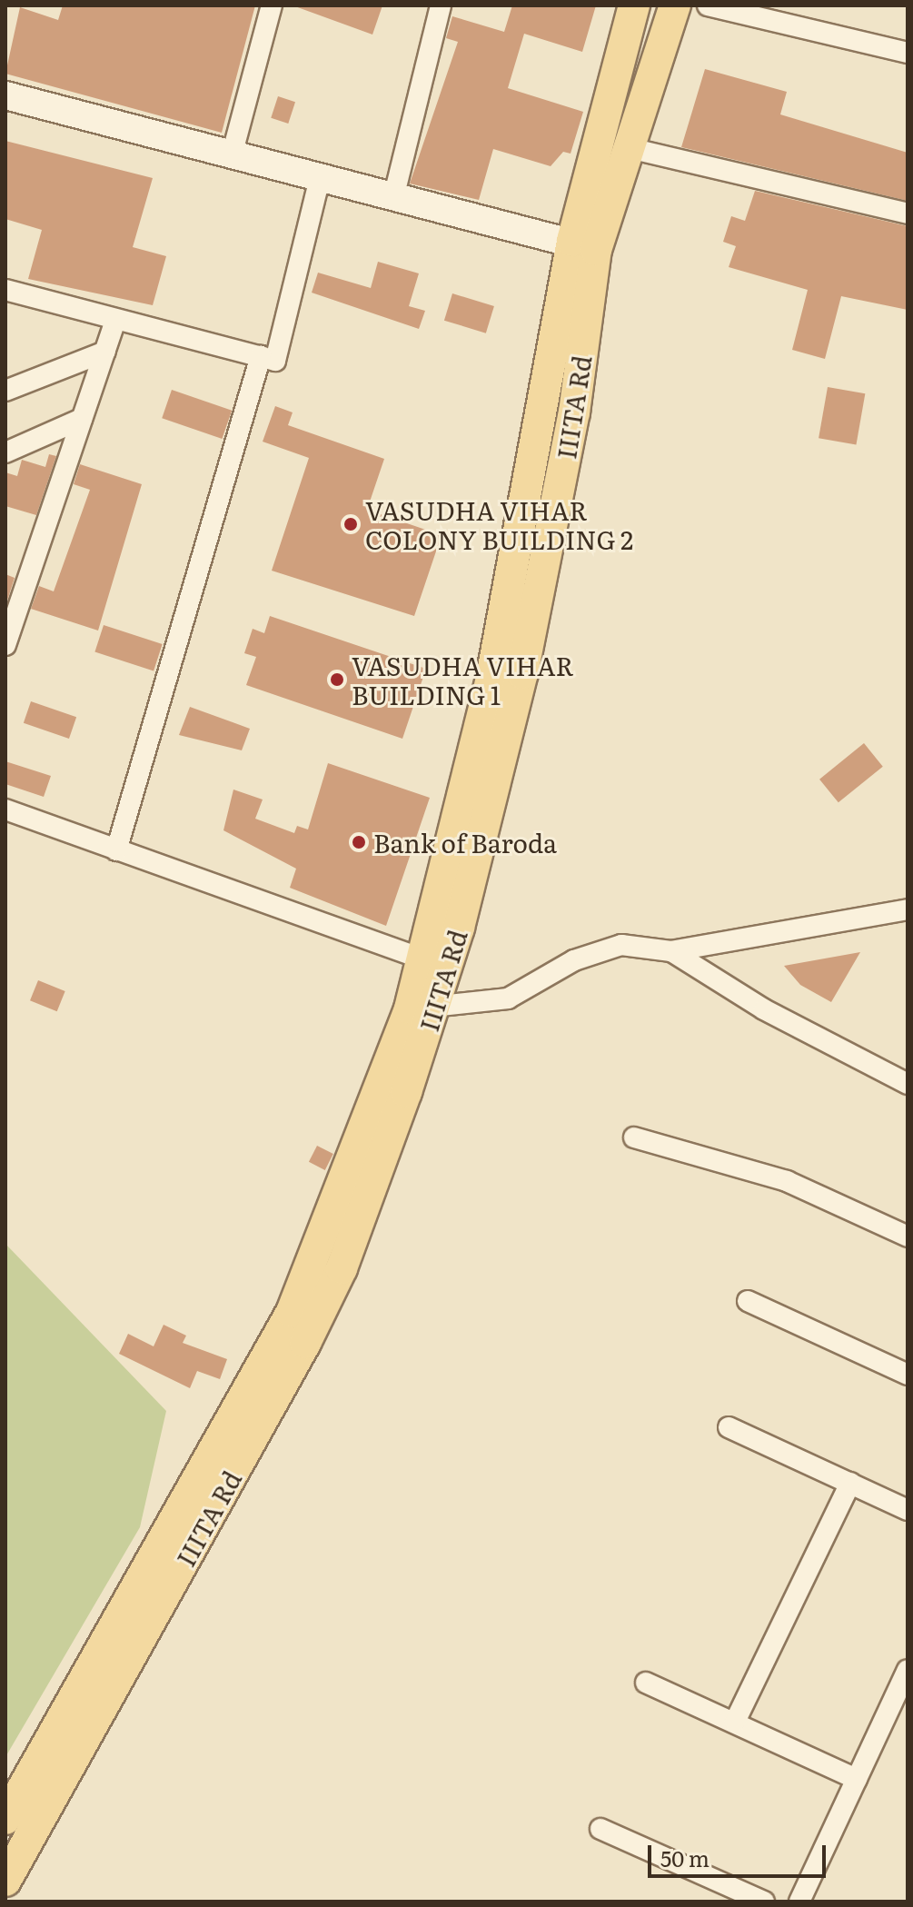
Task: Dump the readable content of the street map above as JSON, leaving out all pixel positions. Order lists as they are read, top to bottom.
{
  "streets": {
    "main road": ["IIITA Rd"]
  },
  "places": ["VASUDHA VIHAR COLONY BUILDING 2", "VASUDHA VIHAR BUILDING 1", "Bank of Baroda"],
  "scale_bar": "50 m"
}
